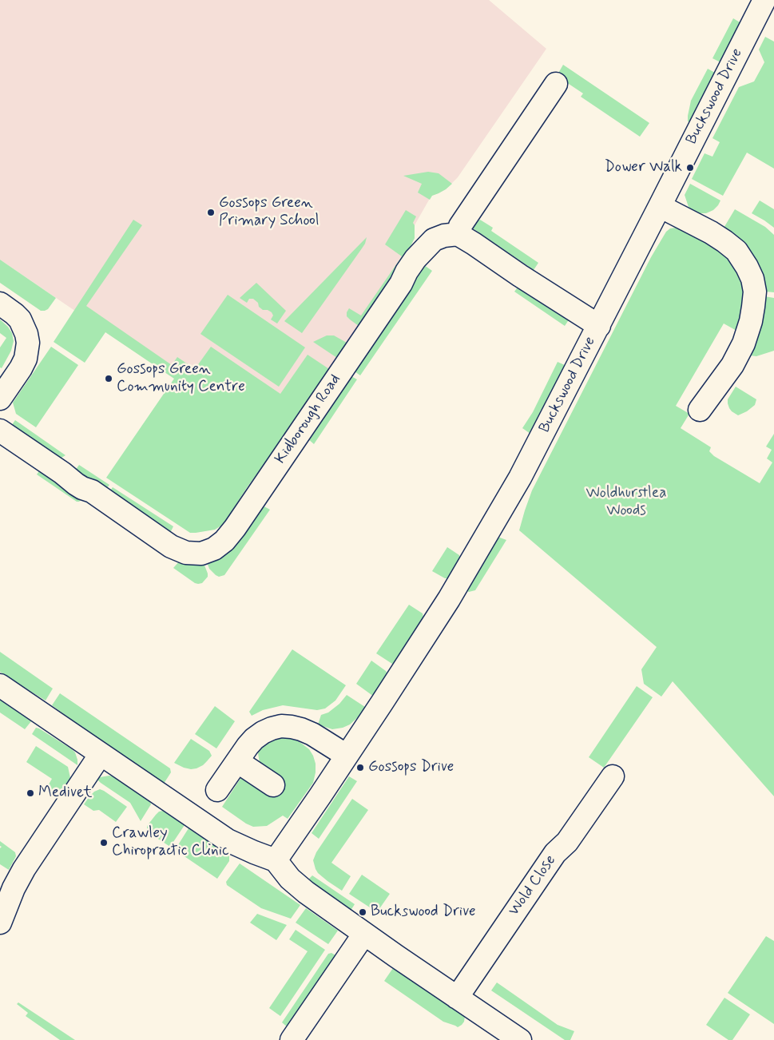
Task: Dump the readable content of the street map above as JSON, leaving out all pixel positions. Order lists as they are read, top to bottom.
{
  "streets": {
    "street": ["Buckswood Drive", "Kidborough Road", "Wold Close"]
  },
  "parks": ["Woldhurstlea Woods"],
  "places": [
    "Dower Walk",
    "Gossops Green Primary School",
    "Gossops Green Community Centre",
    "Gossops Drive",
    "Medivet",
    "Crawley Chiropractic Clinic",
    "Buckswood Drive"
  ]
}
